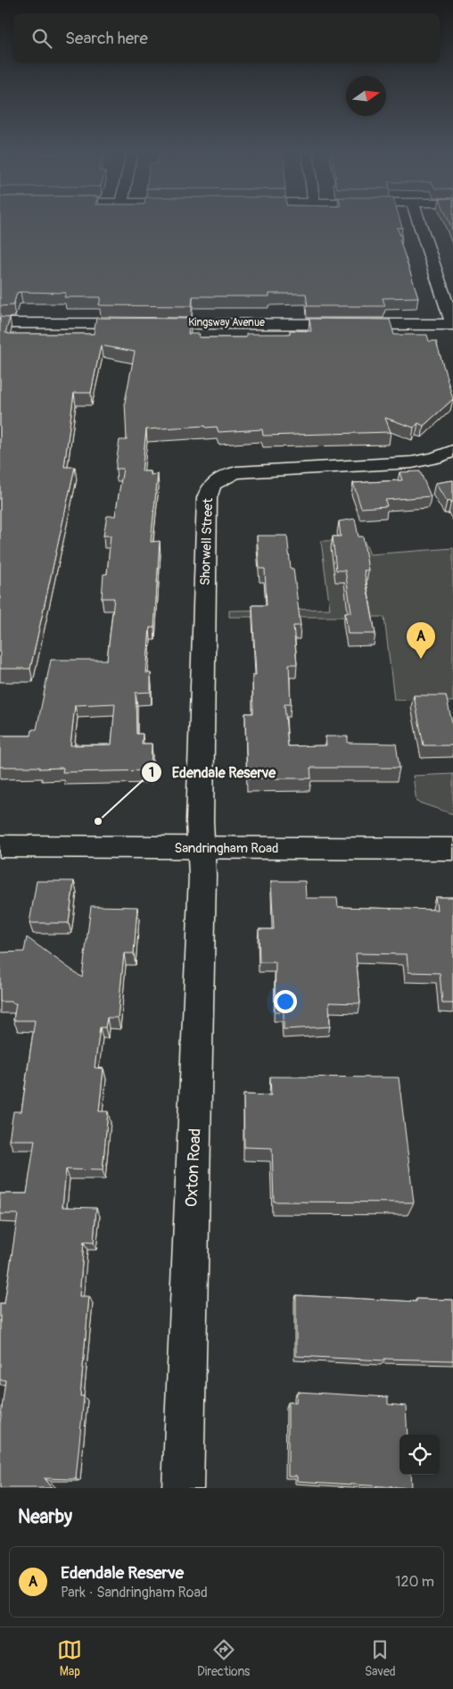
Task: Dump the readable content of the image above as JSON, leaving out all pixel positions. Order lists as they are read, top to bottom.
{
  "streets": {
    "street": [
      "Kingsway Avenue",
      "Shorwell Street",
      "Sandringham Road",
      "Oxton Road"
    ]
  },
  "crossings": [
    ["Shorwell Street", "Sandringham Road"],
    ["Shorwell Street", "Oxton Road"],
    ["Sandringham Road", "Oxton Road"]
  ],
  "places": ["Edendale Reserve"],
  "north": "right",
  "page": {
    "search": "Search here",
    "pins": "A",
    "heading": "Nearby",
    "list": [
      {
        "mark": "A",
        "name": "Edendale Reserve",
        "note": "Park · Sandringham Road",
        "value": "120 m"
      }
    ],
    "nav": ["Map", "Directions", "Saved"]
  }
}
